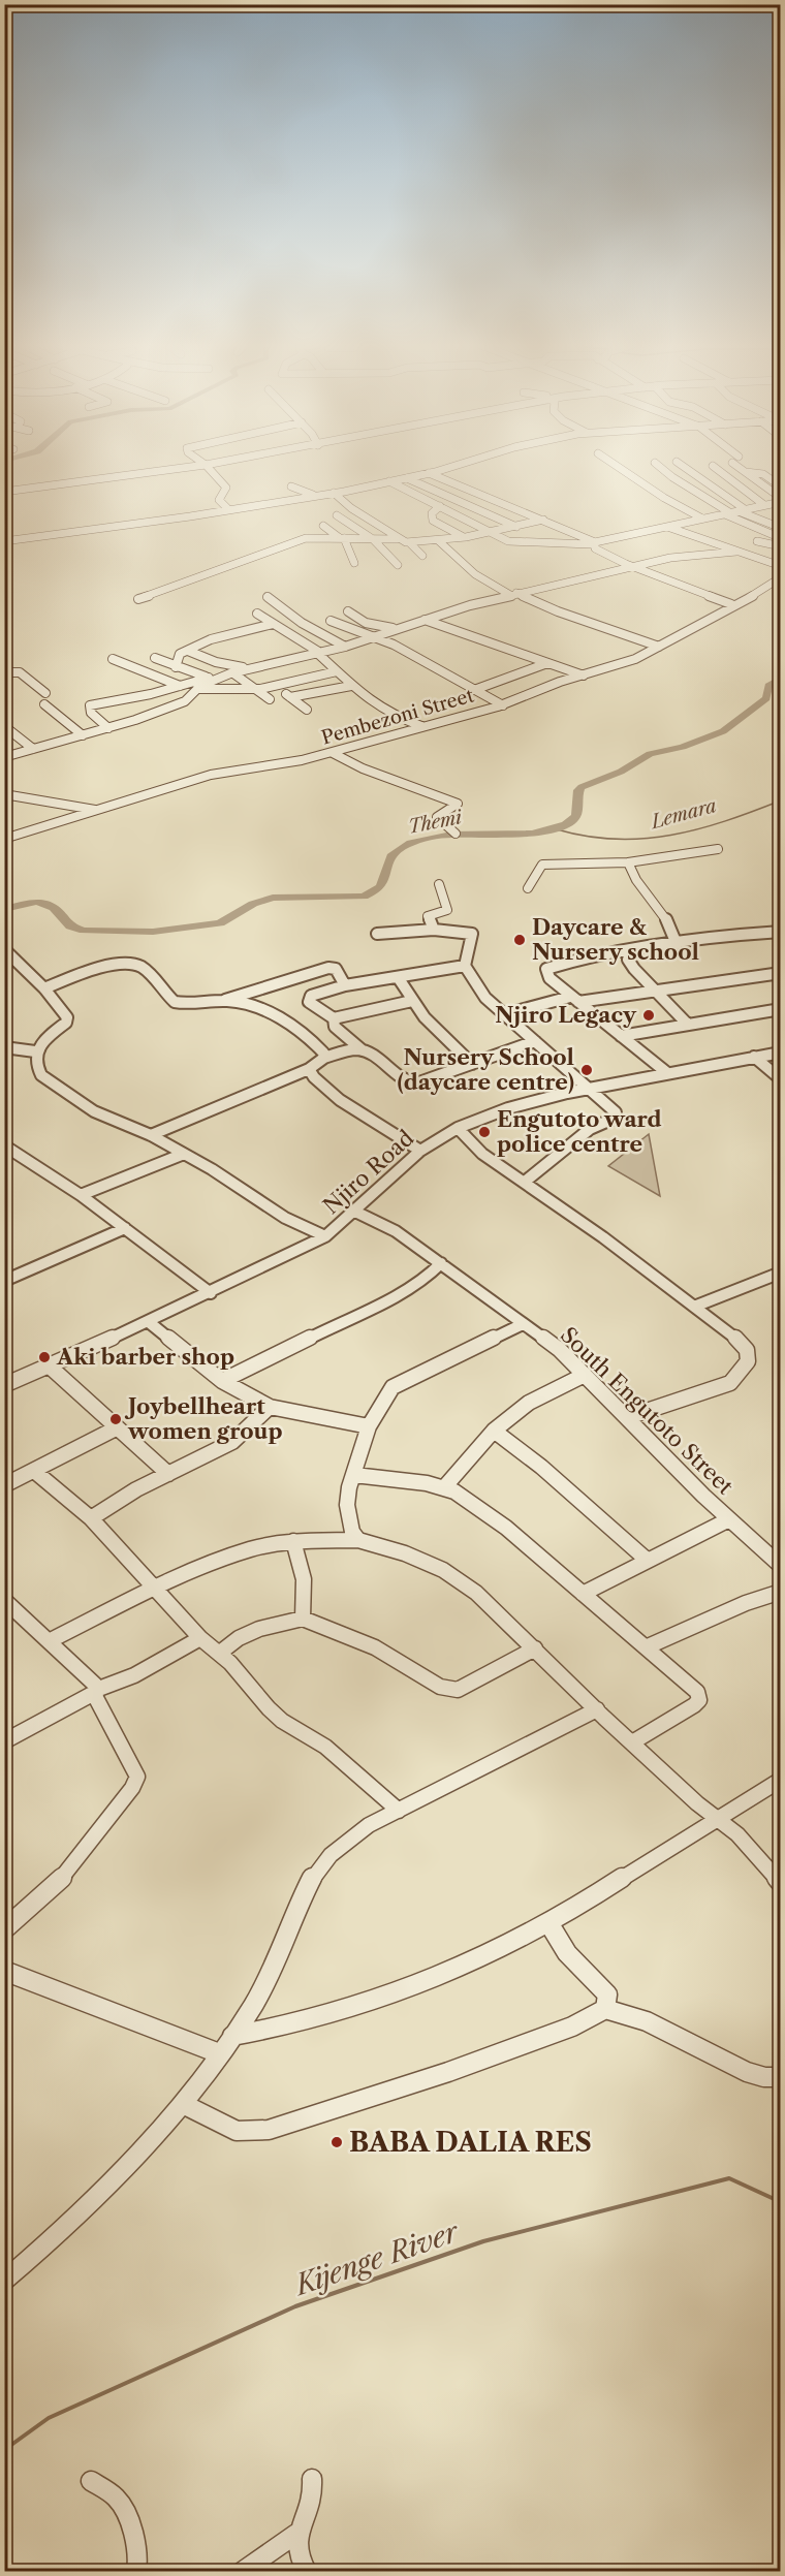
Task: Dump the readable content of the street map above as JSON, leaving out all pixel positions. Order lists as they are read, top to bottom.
{
  "streets": {
    "street": ["Pembezoni Street", "Njiro Road", "South Engutoto Street"]
  },
  "crossings": [
    ["Njiro Road", "South Engutoto Street"]
  ],
  "water": ["Lemara", "Themi", "Kijenge River"],
  "places": [
    "Daycare & Nursery school",
    "Njiro Legacy",
    "Nursery School (daycare centre)",
    "Engutoto ward police centre",
    "Aki barber shop",
    "Joybellheart women group",
    "BABA DALIA RES"
  ]
}
